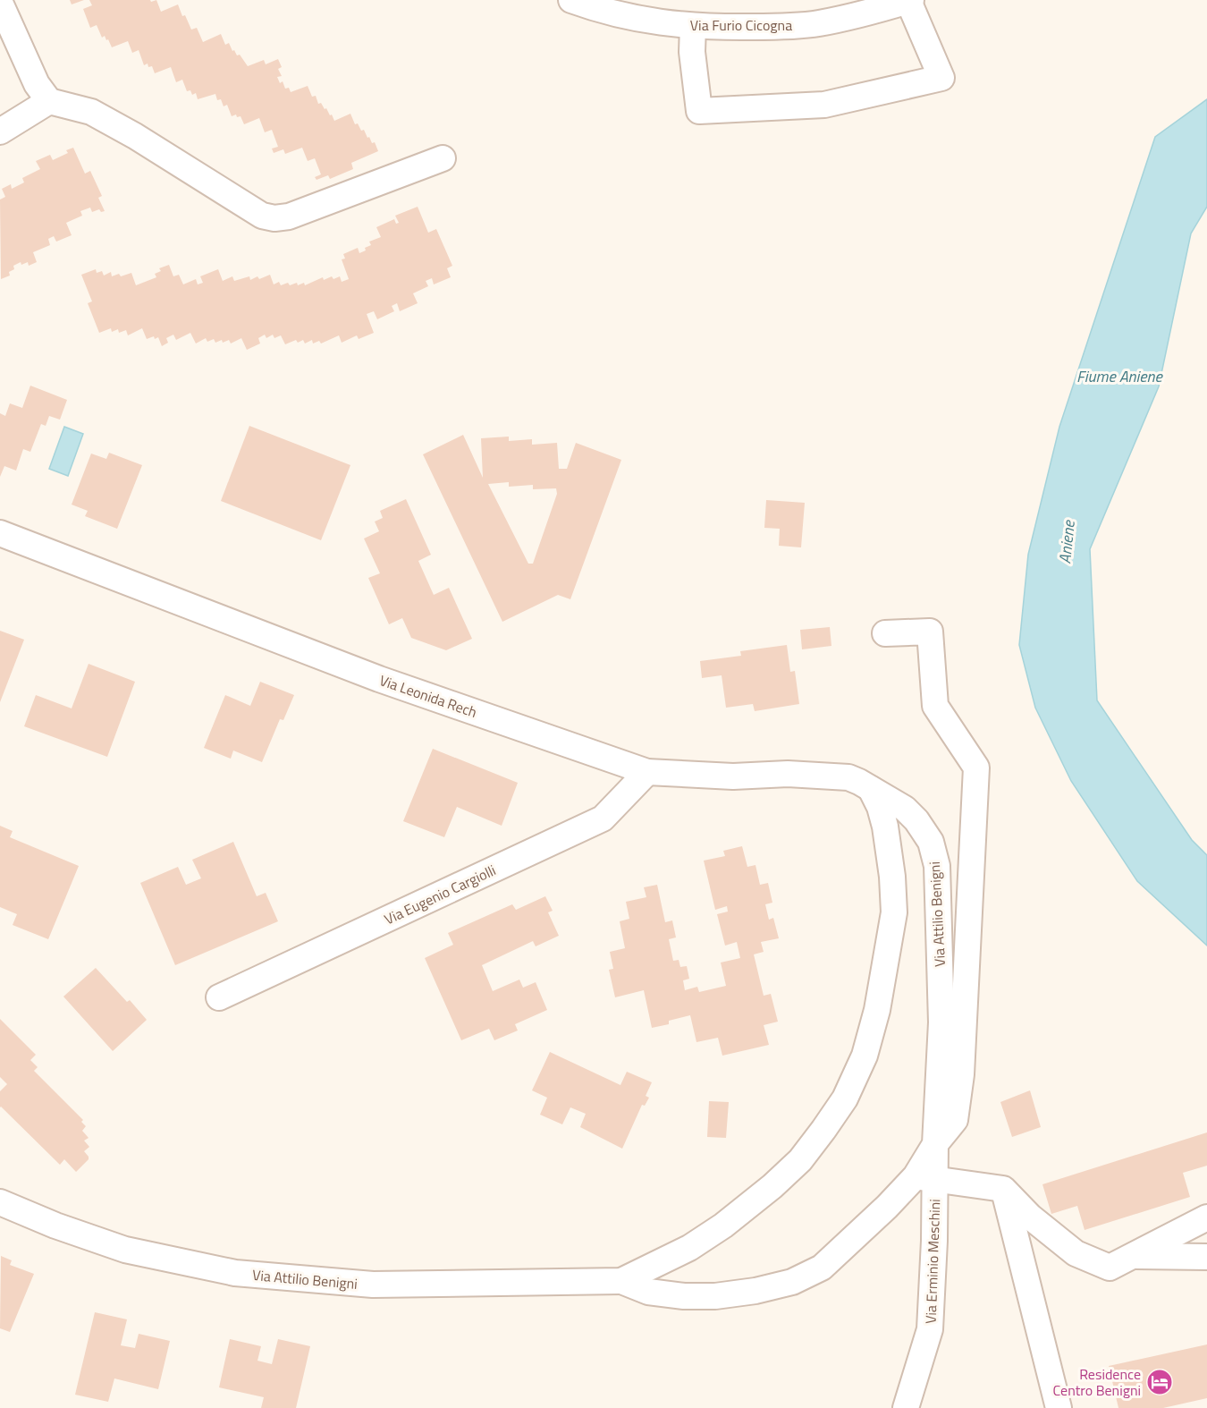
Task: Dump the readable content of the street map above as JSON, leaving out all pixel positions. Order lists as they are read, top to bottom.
{
  "streets": {
    "street": [
      "Via Furio Cicogna",
      "Via Leonida Rech",
      "Via Eugenio Cargiolli",
      "Via Attilio Benigni",
      "Via Erminio Meschini"
    ]
  },
  "crossings": [
    ["Via Leonida Rech", "Via Eugenio Cargiolli"],
    ["Via Leonida Rech", "Via Attilio Benigni"],
    ["Via Attilio Benigni", "Via Erminio Meschini"]
  ],
  "water": ["Fiume Aniene", "Aniene"],
  "places": {
    "hotel": ["Residence Centro Benigni"]
  }
}
